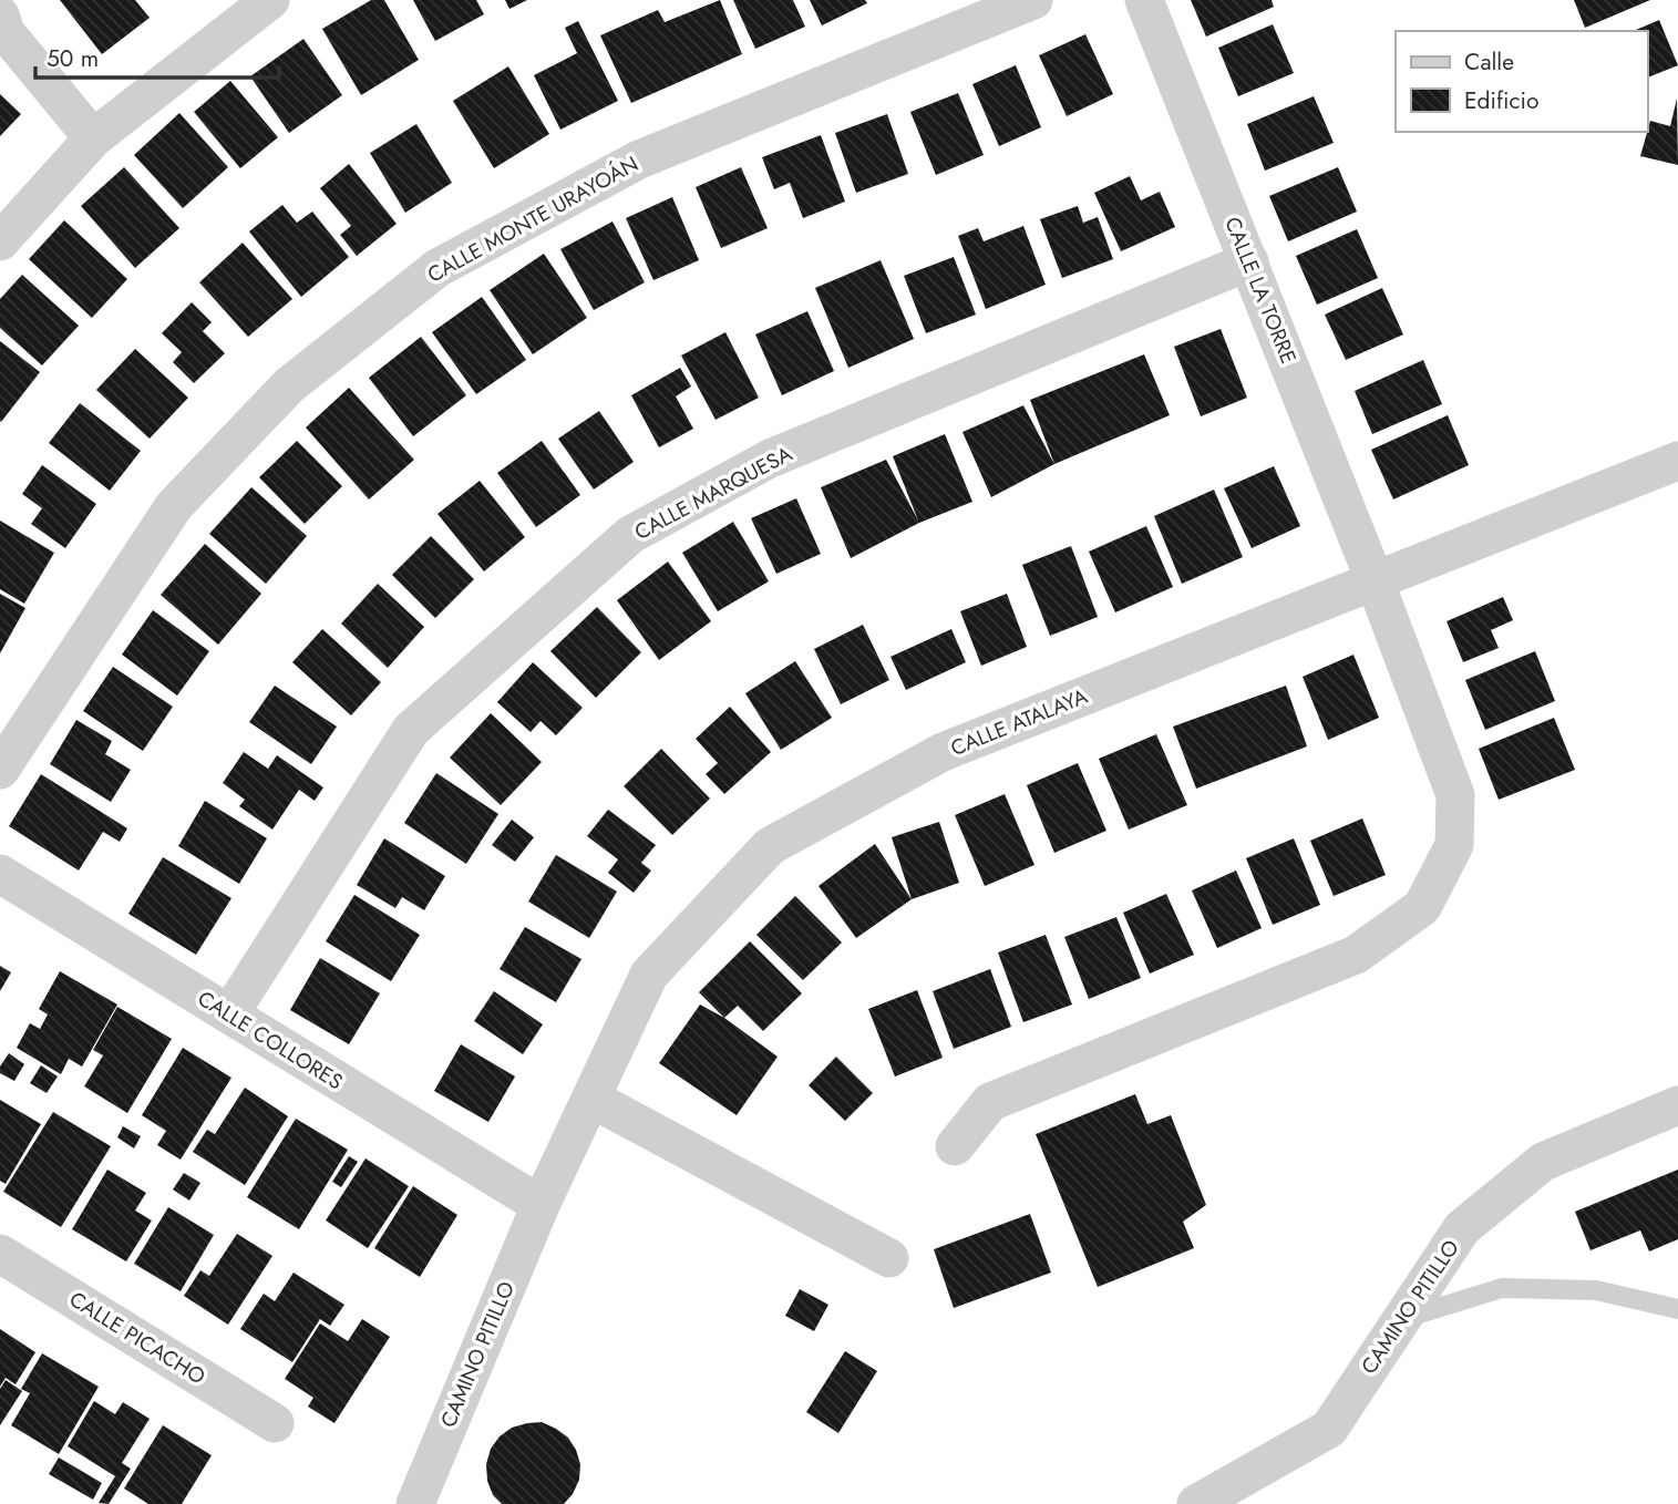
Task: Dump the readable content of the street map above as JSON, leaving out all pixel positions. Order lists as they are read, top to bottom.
{
  "streets": {
    "street": [
      "CALLE MONTE URAYOÁN",
      "CALLE LA TORRE",
      "CALLE MARQUESA",
      "CALLE ATALAYA",
      "CALLE COLLORES",
      "CAMINO PITILLO",
      "CALLE PICACHO"
    ]
  },
  "crossings": [
    ["CALLE LA TORRE", "CALLE MARQUESA"],
    ["CALLE LA TORRE", "CALLE ATALAYA"],
    ["CALLE MARQUESA", "CALLE COLLORES"],
    ["CALLE ATALAYA", "CALLE COLLORES"],
    ["CALLE ATALAYA", "CAMINO PITILLO"],
    ["CALLE COLLORES", "CAMINO PITILLO"]
  ],
  "legend": ["Calle", "Edificio"],
  "scale_bar": "50 m"
}
